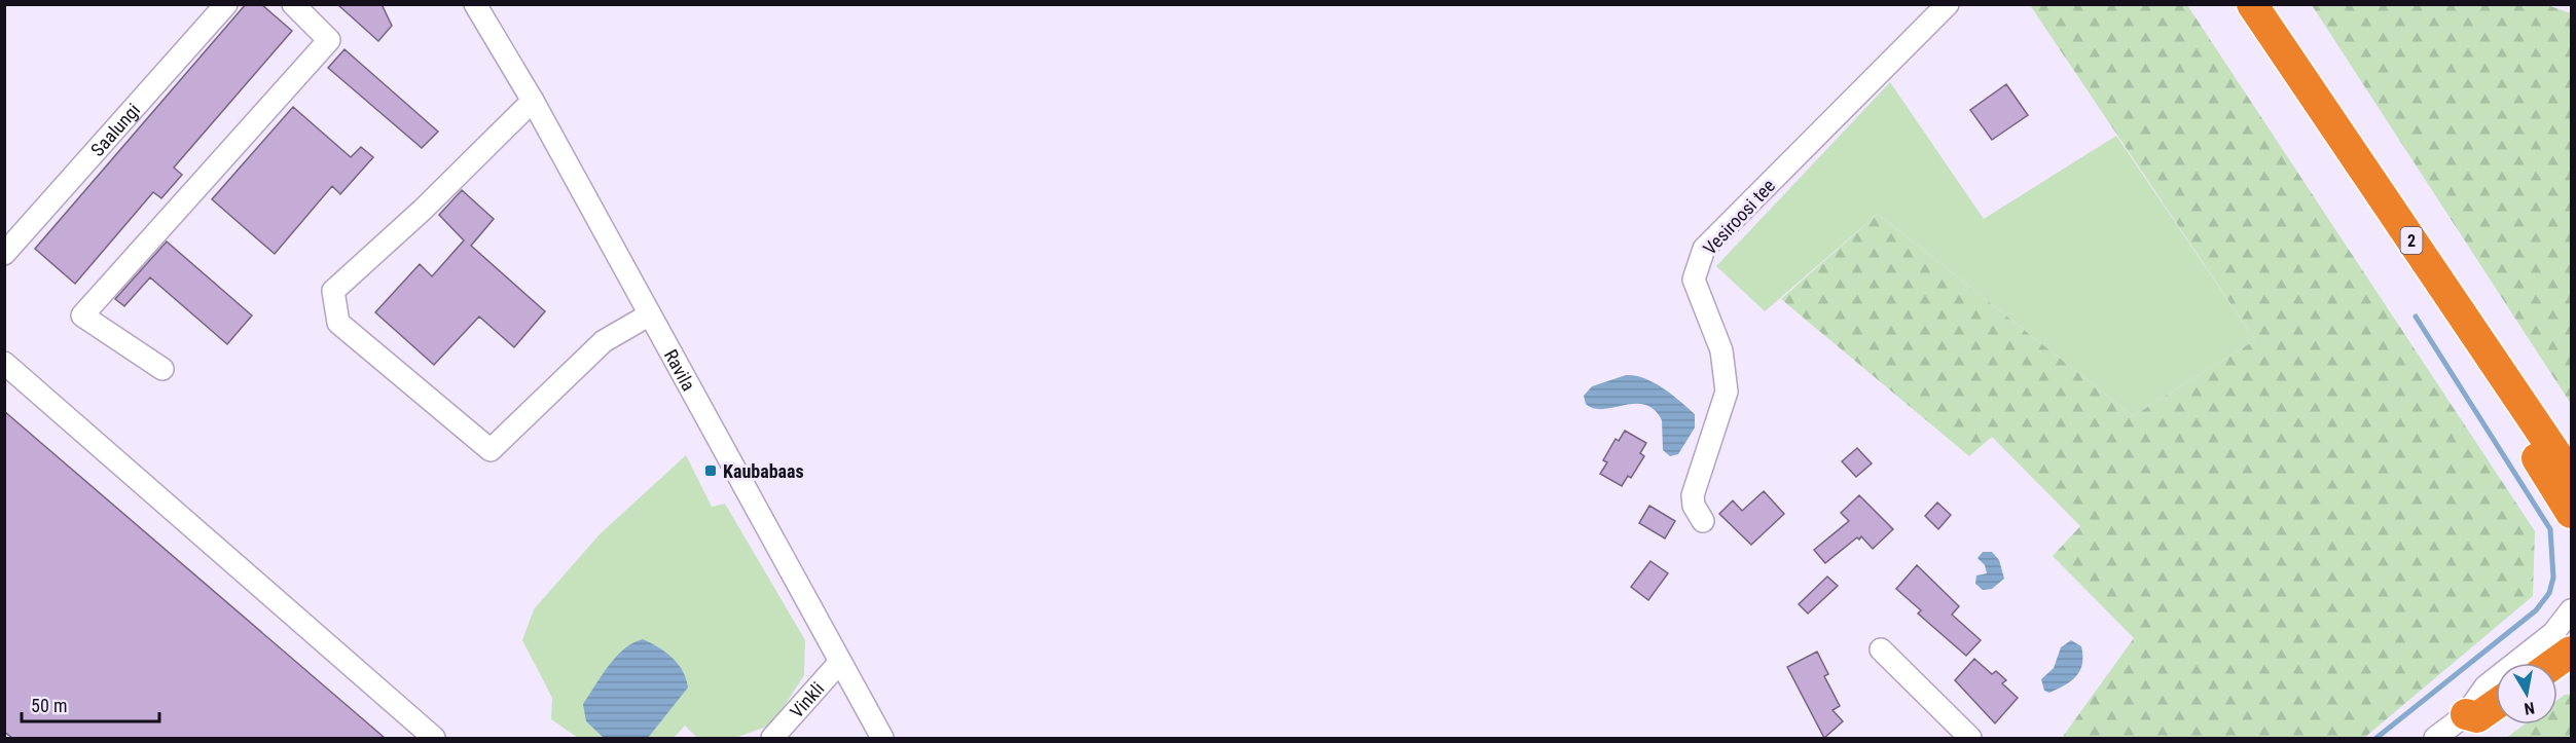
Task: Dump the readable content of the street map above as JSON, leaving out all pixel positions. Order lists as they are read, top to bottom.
{
  "streets": {
    "highway": ["2"],
    "street": [
      "Saalungi",
      "Vesiroosi tee",
      "Ravila",
      "Vinkli"
    ]
  },
  "crossings": [
    ["Ravila", "Vinkli"]
  ],
  "places": {
    "transit": ["Kaubabaas"]
  },
  "scale_bar": "50 m",
  "north": "bottom"
}
